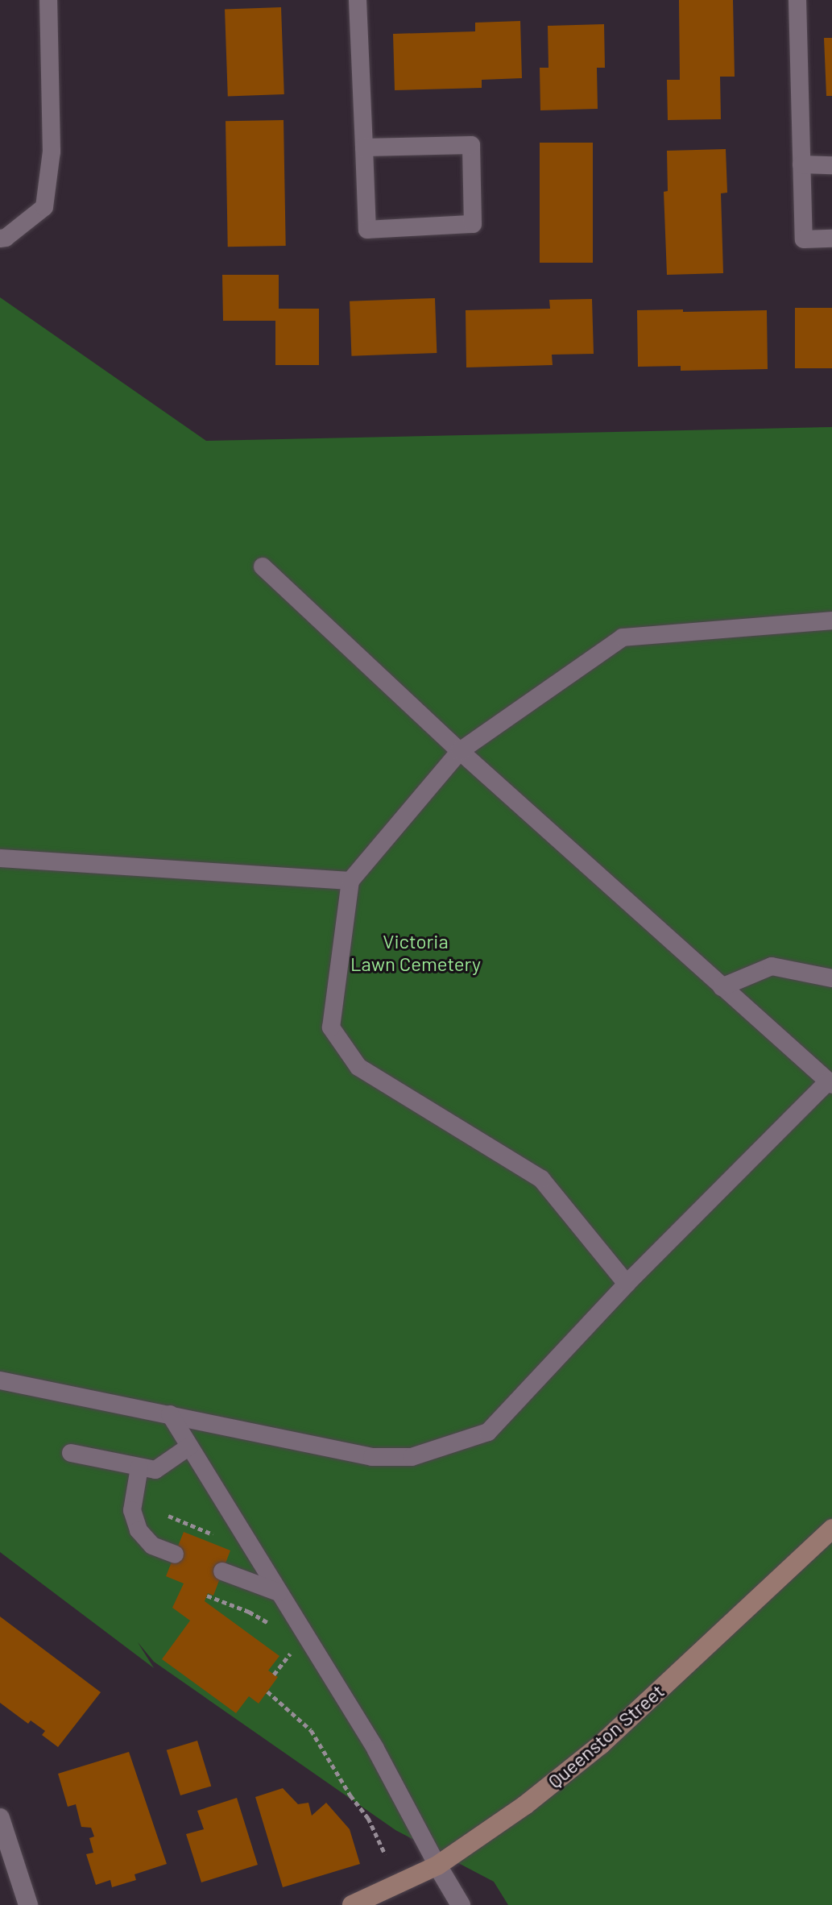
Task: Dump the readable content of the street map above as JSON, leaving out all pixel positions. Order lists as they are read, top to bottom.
{
  "streets": {
    "main road": ["Queenston Street"]
  },
  "parks": ["Victoria Lawn Cemetery"]
}
